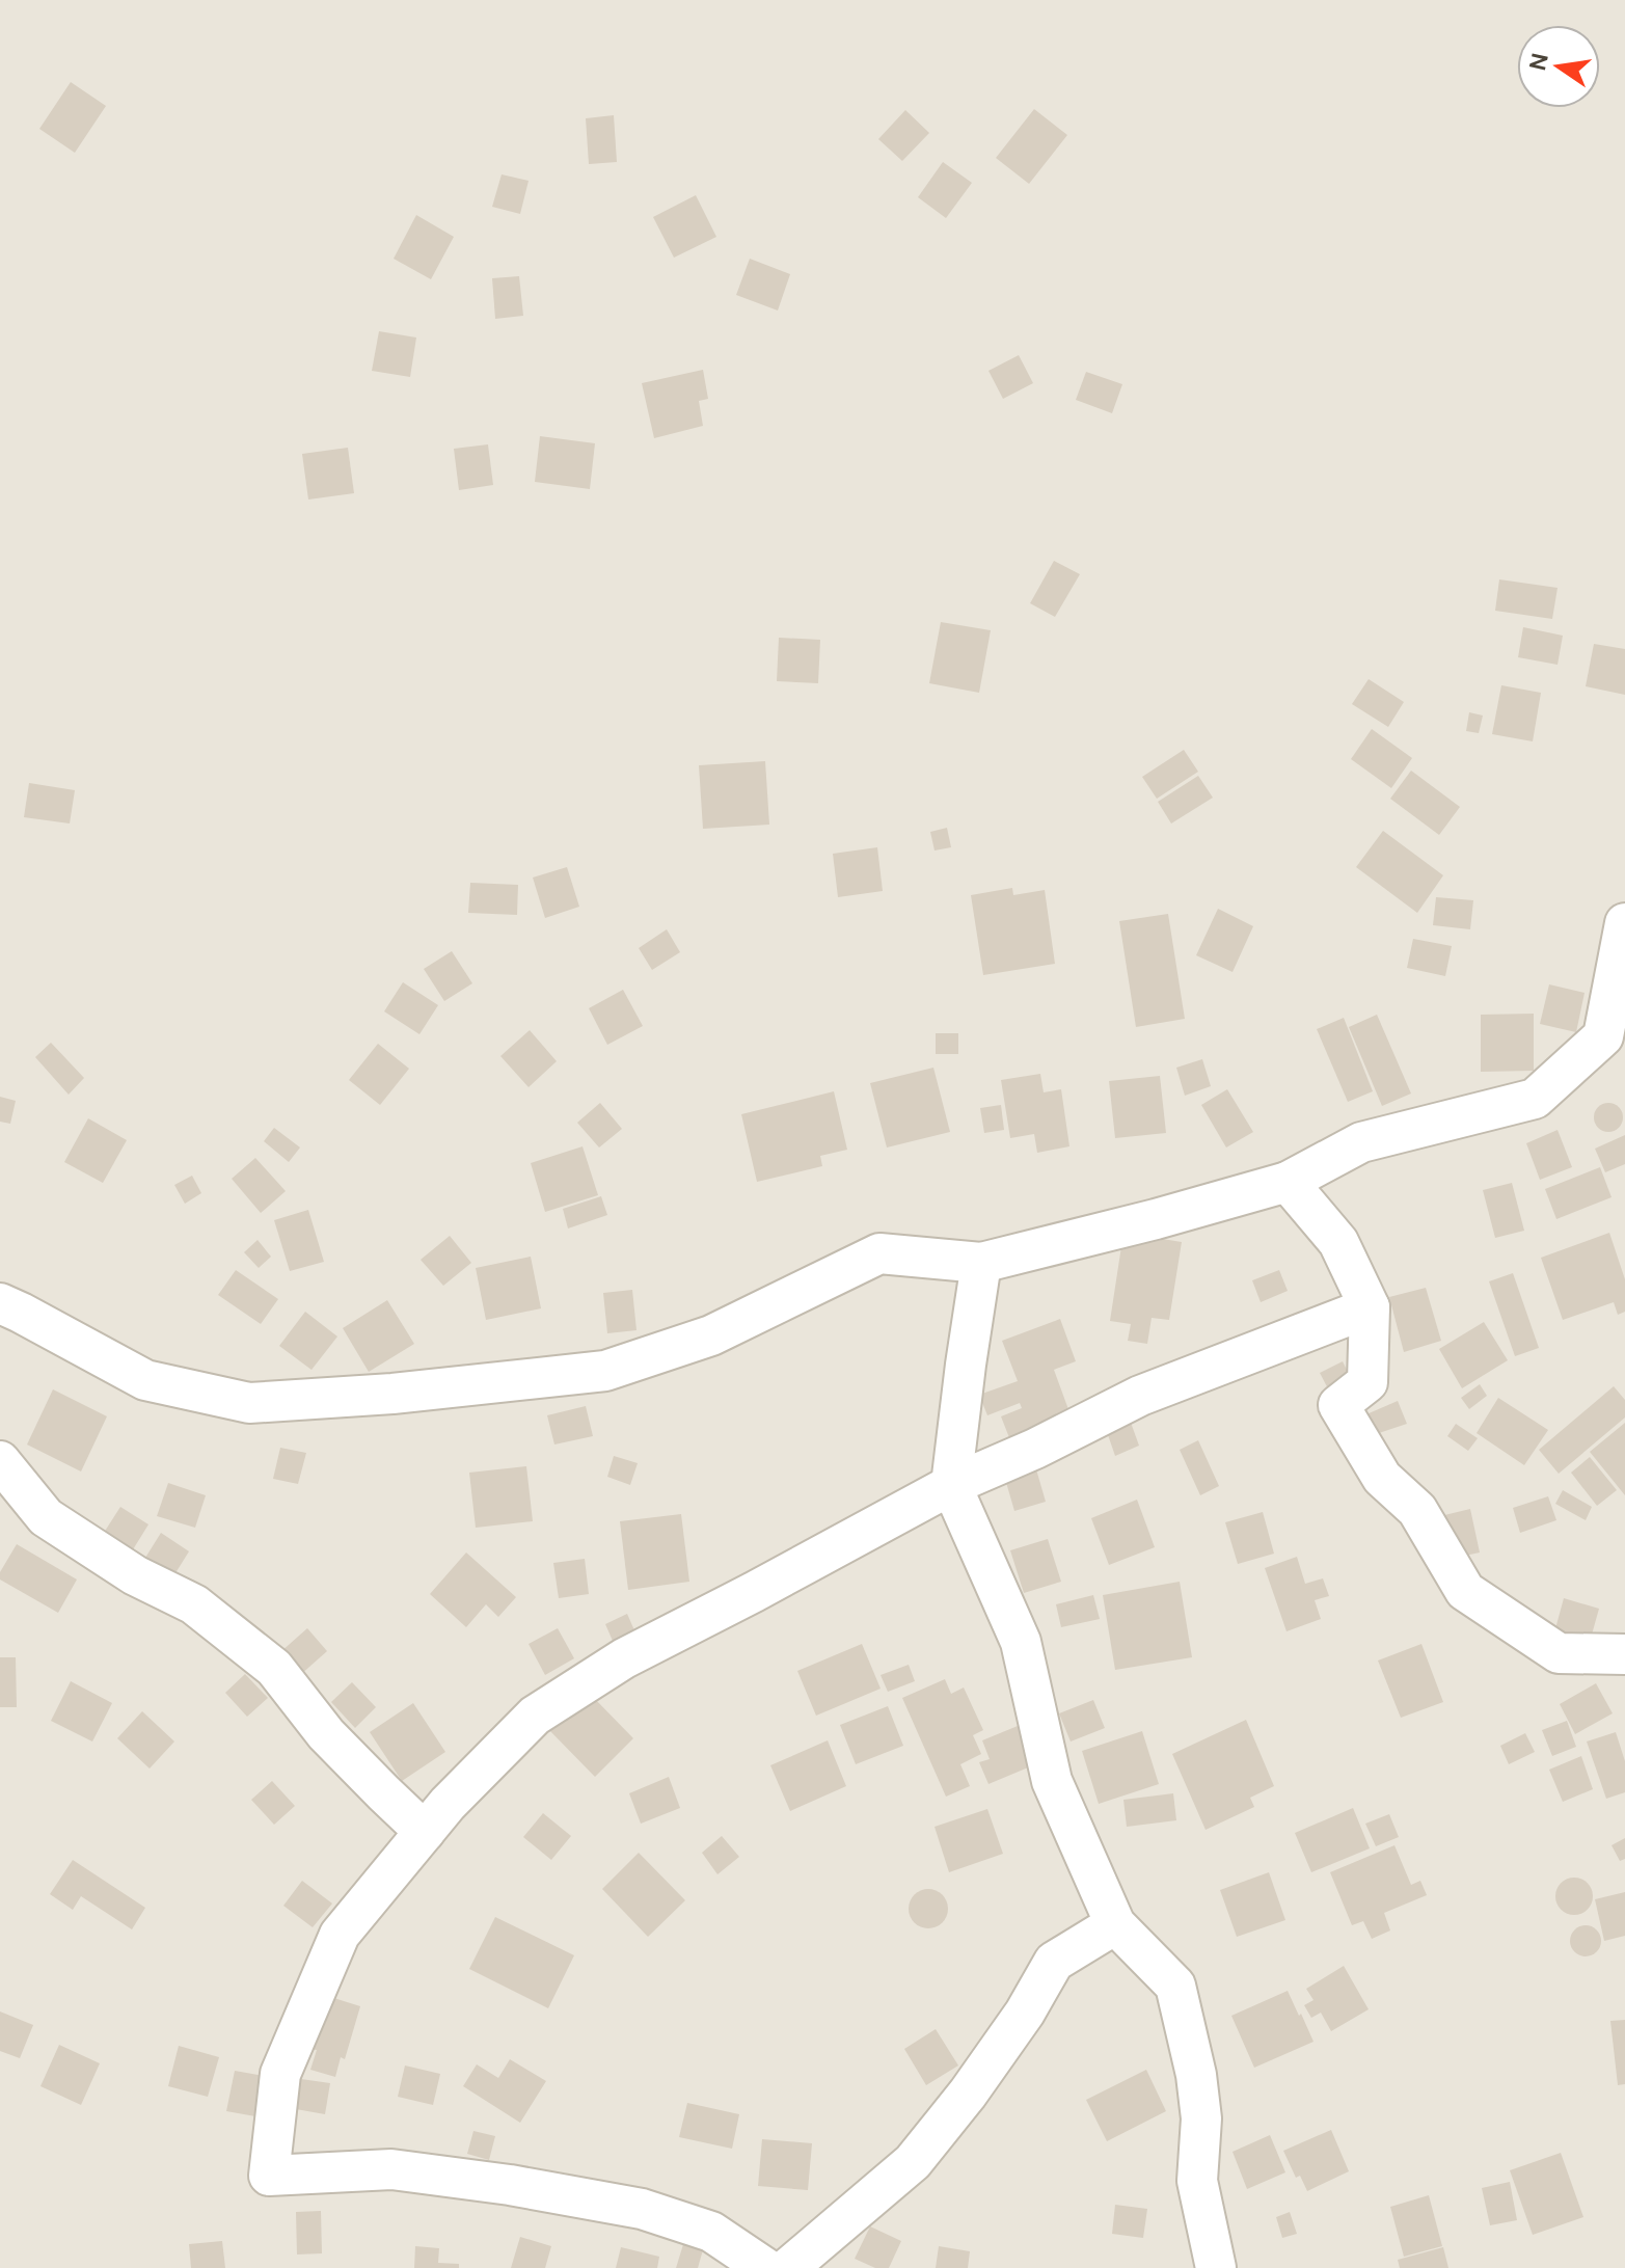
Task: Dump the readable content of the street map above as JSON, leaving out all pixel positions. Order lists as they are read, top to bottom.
{
  "north": "left"
}
